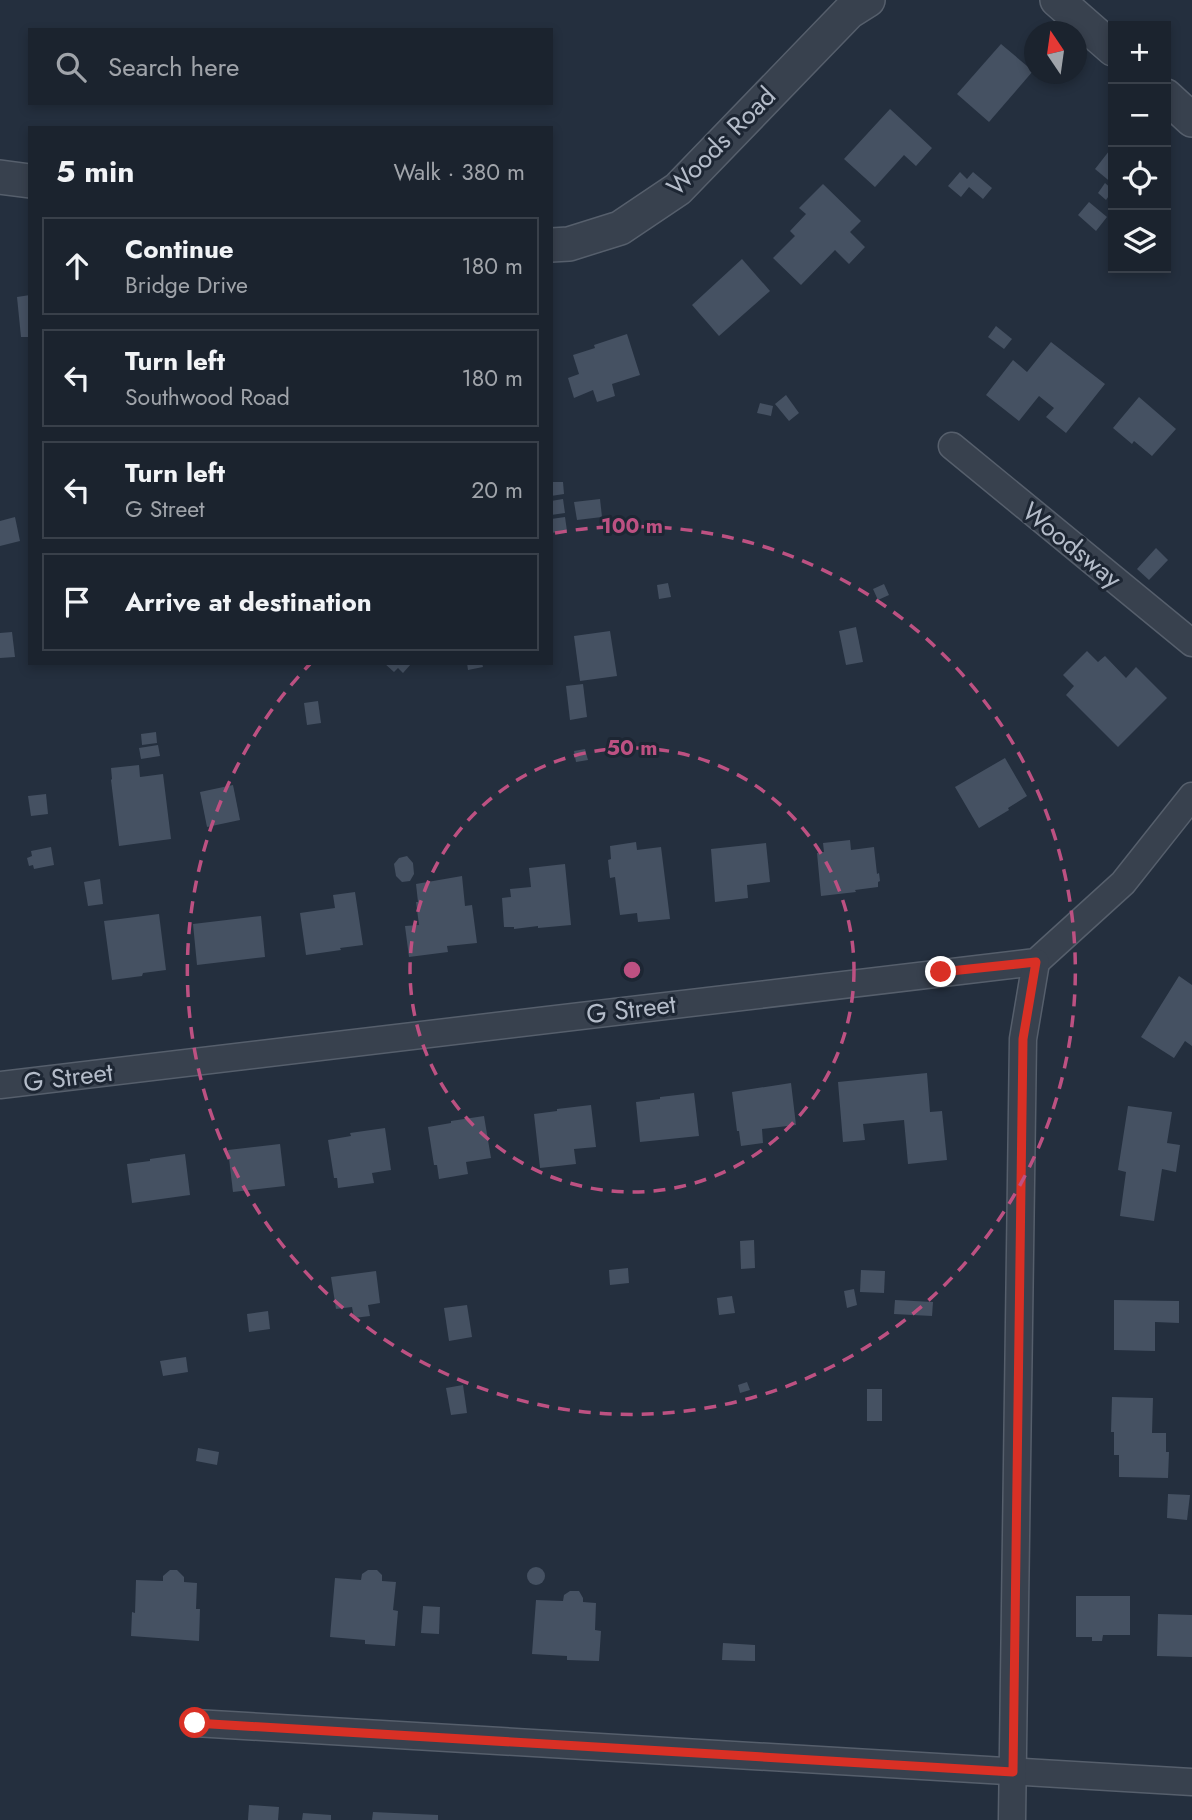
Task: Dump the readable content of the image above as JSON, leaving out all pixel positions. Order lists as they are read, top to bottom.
{
  "streets": {
    "street": ["Woods Road", "Woodsway", "G Street"]
  },
  "north": "top",
  "page": {
    "map_buttons": ["+", "−"],
    "search": "Search here",
    "heading": ["5 min", "Walk · 380 m"],
    "list": [
      ["Continue", "Bridge Drive", "180 m"],
      ["Turn left", "Southwood Road", "180 m"],
      ["Turn left", "G Street", "20 m"],
      "Arrive at destination"
    ]
  },
  "rings": ["100 m", "50 m"]
}
